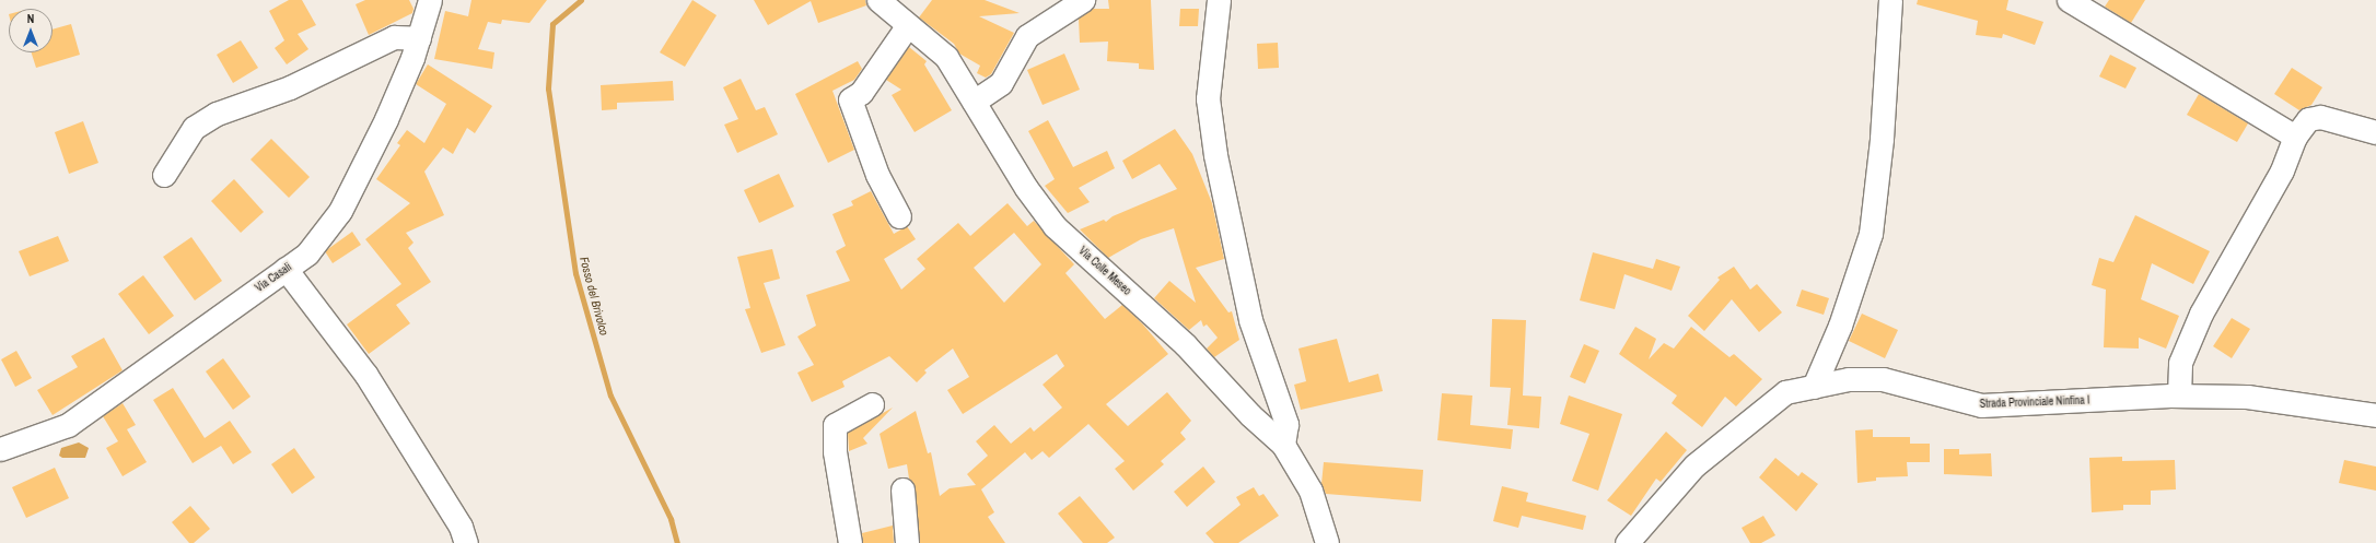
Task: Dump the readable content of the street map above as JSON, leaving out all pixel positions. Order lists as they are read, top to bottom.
{
  "streets": {
    "street": ["Via Colle Meseo", "Via Casali", "Strada Provinciale Ninfina I"]
  },
  "water": ["Fosso del Brivolco"],
  "north": "top"
}
